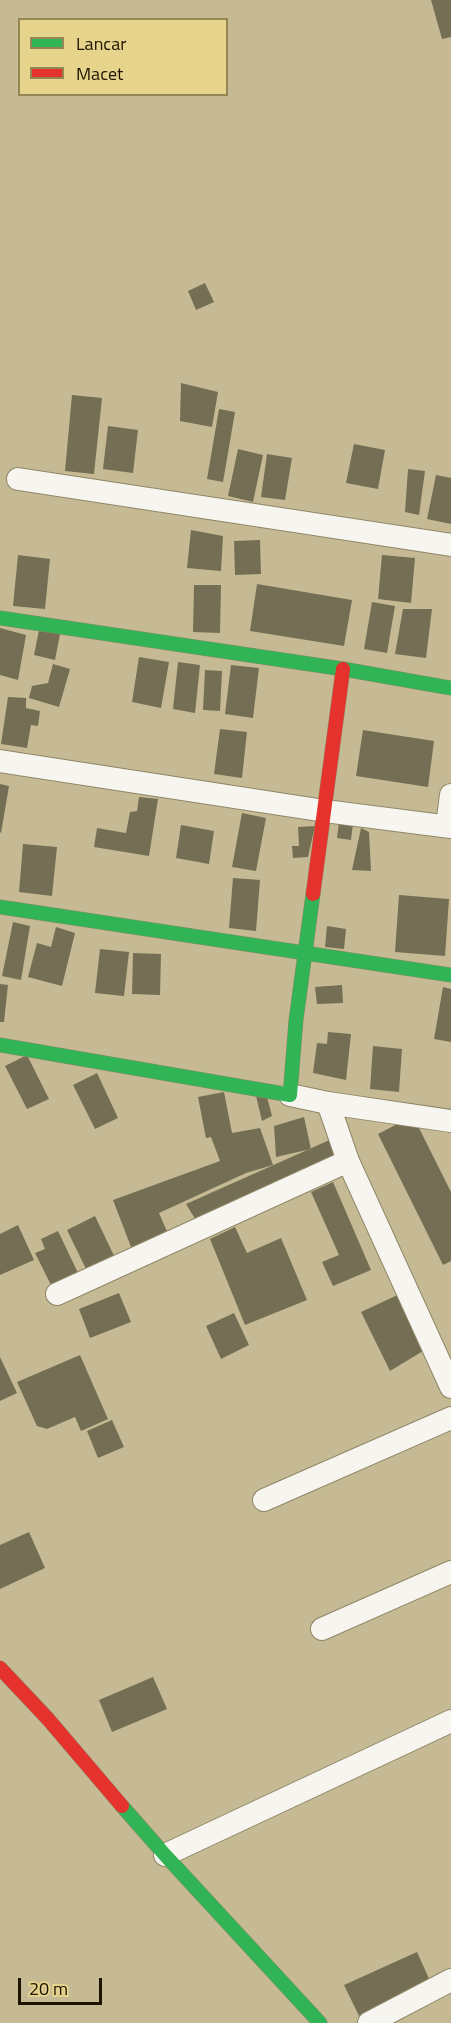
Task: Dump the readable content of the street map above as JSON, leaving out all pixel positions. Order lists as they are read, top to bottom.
{
  "legend": ["Lancar", "Macet"],
  "scale_bar": "20 m"
}
